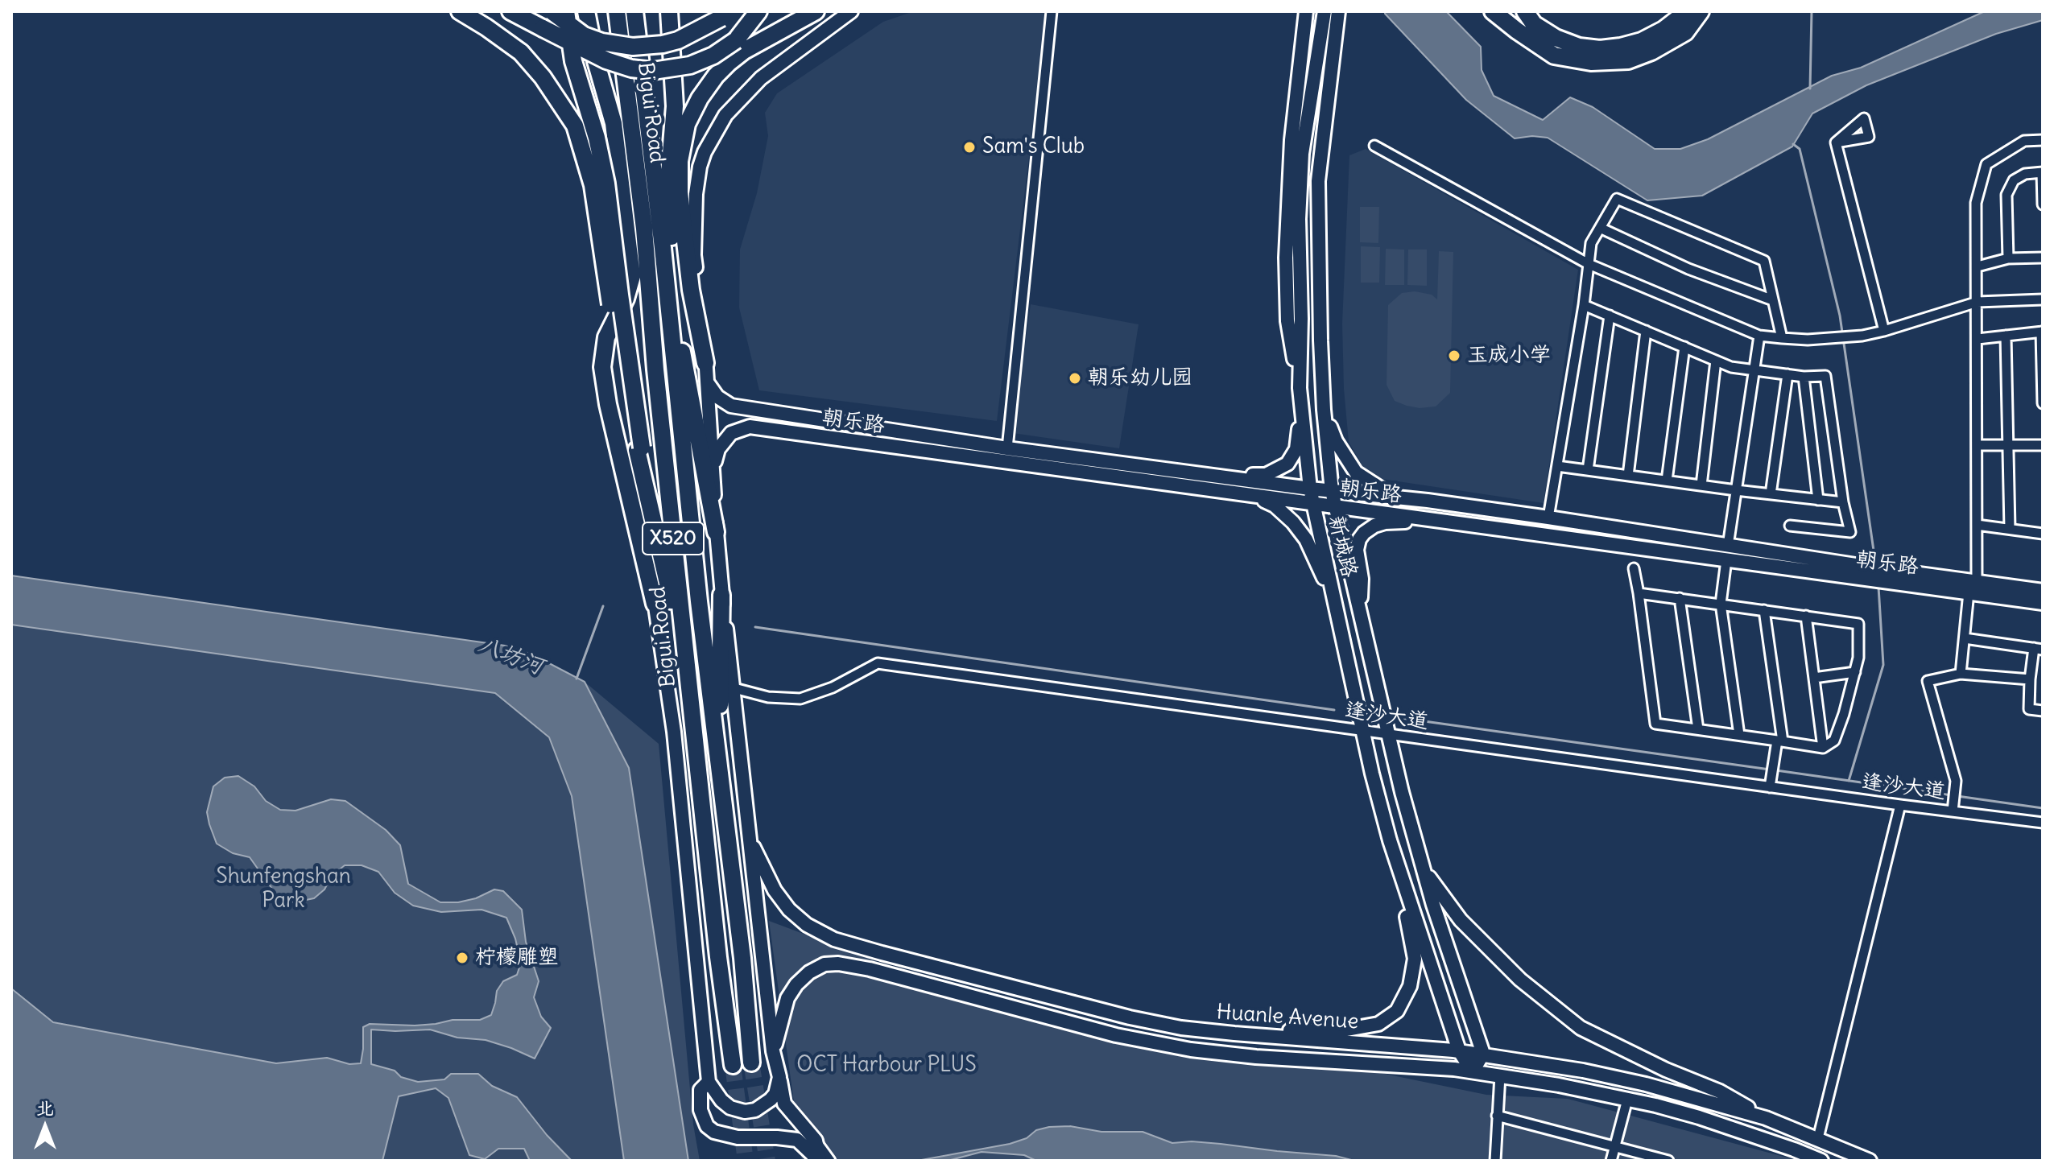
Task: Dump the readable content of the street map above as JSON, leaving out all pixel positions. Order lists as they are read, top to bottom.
{
  "streets": {
    "highway": ["Bigui Road", "X520"],
    "street": [
      "朝乐路",
      "新城路",
      "逢沙大道",
      "Huanle Avenue"
    ]
  },
  "crossings": [
    ["朝乐路", "新城路"],
    ["新城路", "逢沙大道"],
    ["新城路", "Huanle Avenue"]
  ],
  "water": ["八坊河"],
  "parks": ["Shunfengshan Park", "OCT Harbour PLUS"],
  "places": [
    "Sam's Club",
    "玉成小学",
    "朝乐幼儿园",
    "柠檬雕塑"
  ],
  "north": "top"
}
